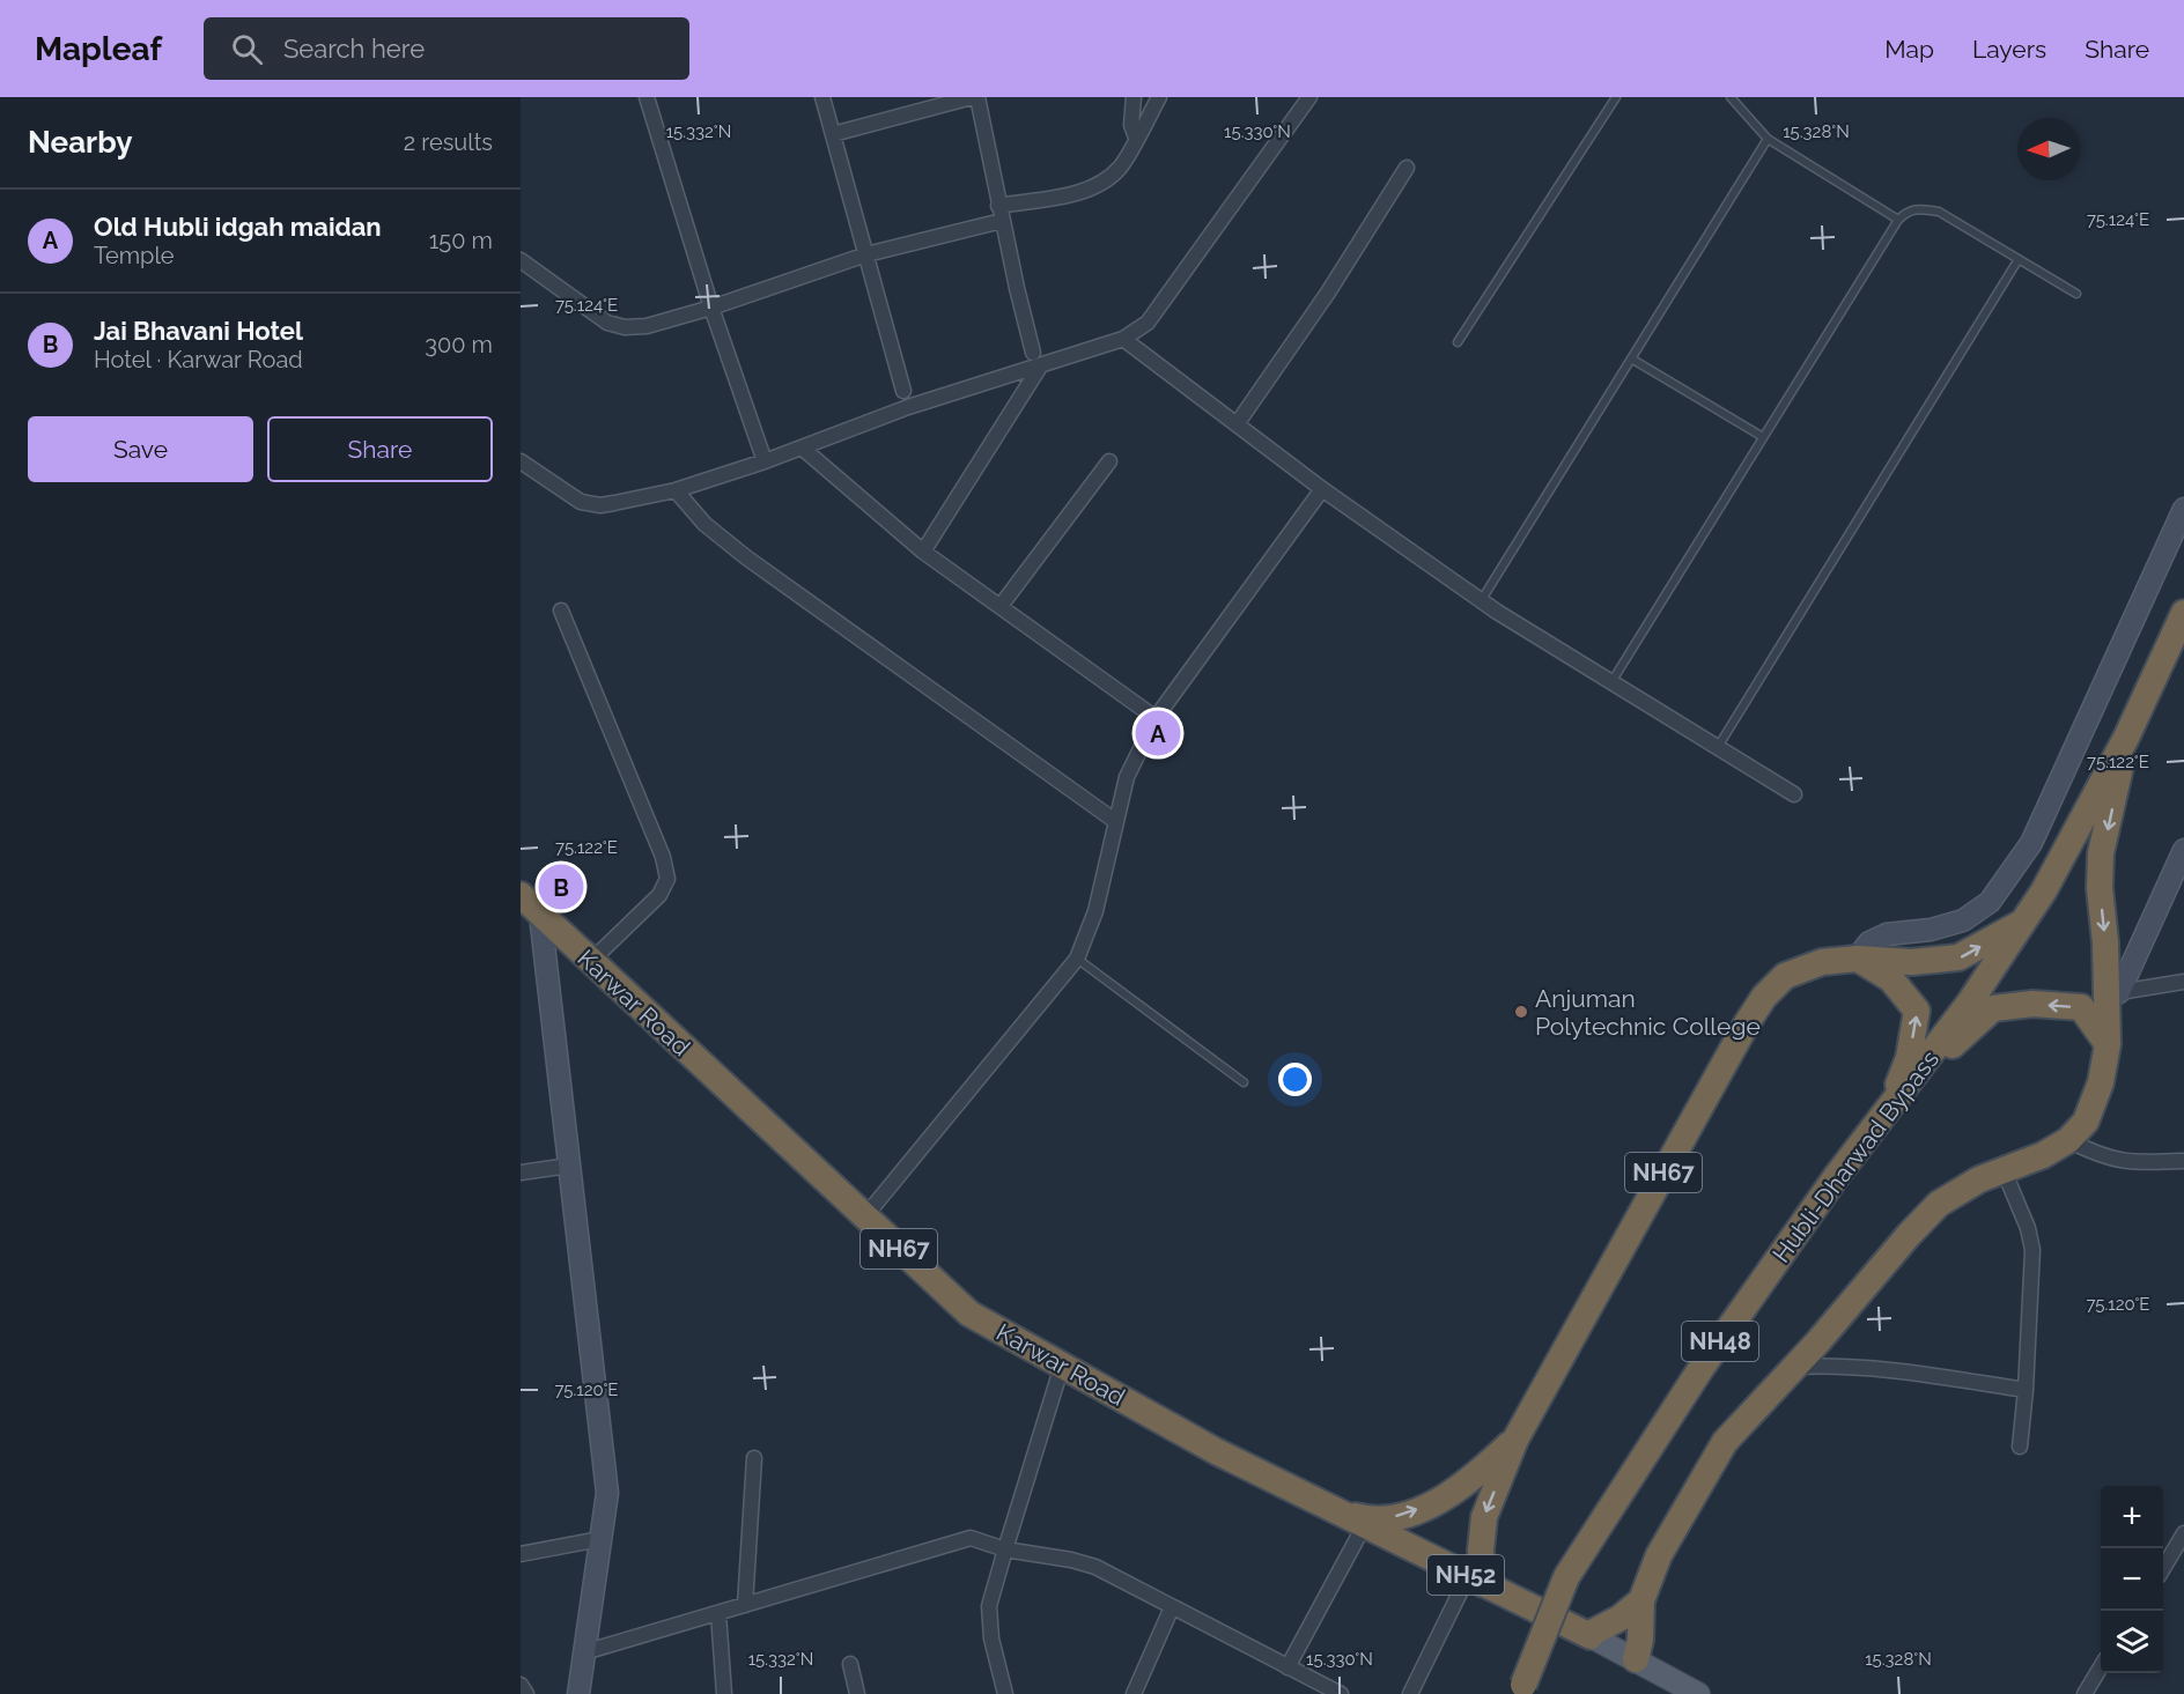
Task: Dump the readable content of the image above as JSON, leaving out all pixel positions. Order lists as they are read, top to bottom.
{
  "streets": {
    "highway": [
      "Karwar Road",
      "Hubli-Dharwad Bypass",
      "NH67",
      "NH48",
      "NH52"
    ]
  },
  "crossings": [
    ["Karwar Road", "NH67"]
  ],
  "places": ["Anjuman Polytechnic College"],
  "north": "left",
  "page": {
    "header": "Mapleaf",
    "search": "Search here",
    "nav": ["Map", "Layers", "Share"],
    "heading": ["Nearby", "2 results"],
    "list": [
      {
        "mark": "A",
        "name": "Old Hubli idgah maidan",
        "note": "Temple",
        "value": "150 m"
      },
      {
        "mark": "B",
        "name": "Jai Bhavani Hotel",
        "note": "Hotel · Karwar Road",
        "value": "300 m"
      }
    ],
    "buttons": ["Save", "Share"],
    "pins": ["A", "B"],
    "map_buttons": ["+", "−"]
  },
  "coordinates": [
    "15.332°N",
    "15.330°N",
    "15.328°N",
    "75.124°E",
    "75.122°E",
    "75.120°E"
  ]
}
